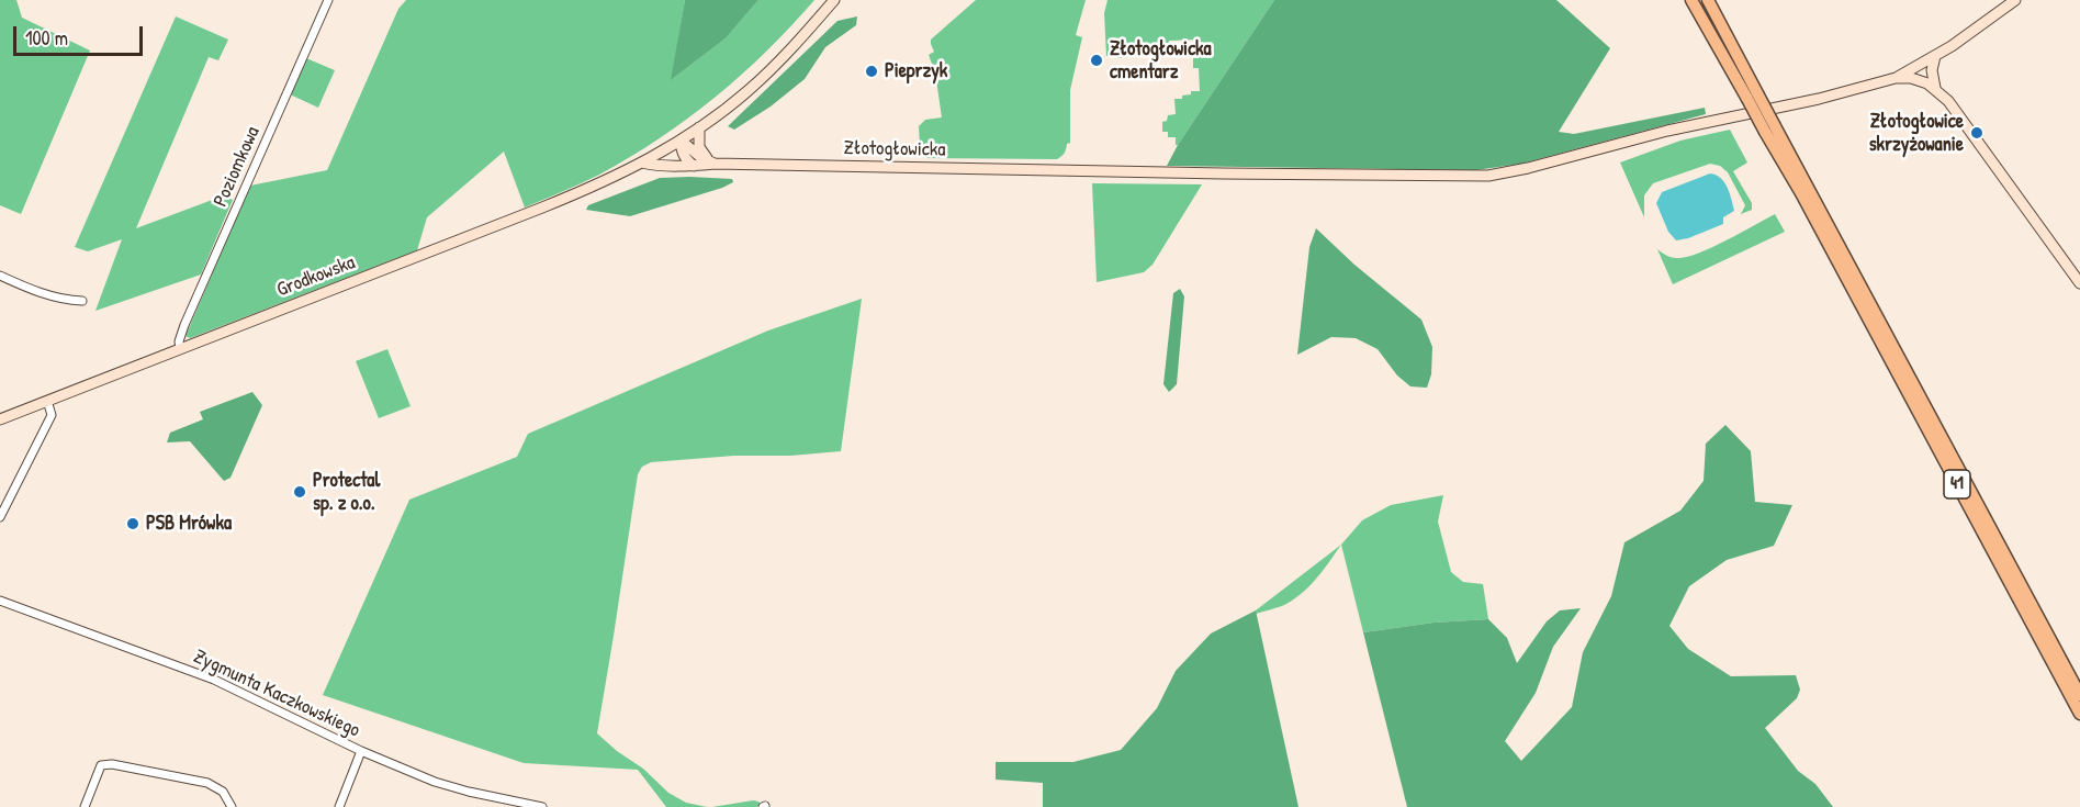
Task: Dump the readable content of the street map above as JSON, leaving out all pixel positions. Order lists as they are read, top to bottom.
{
  "streets": {
    "main road": ["Złotogłowicka", "Grodkowska", "41"],
    "street": ["Poziomkowa", "Zygmunta Kaczkowskiego"]
  },
  "crossings": [
    ["Złotogłowicka", "Grodkowska"],
    ["Poziomkowa", "Grodkowska"]
  ],
  "places": [
    "Złotogłowicka cmentarz",
    "Pieprzyk",
    "Złotogłowice skrzyżowanie",
    "Protectal sp. z o.o.",
    "PSB Mrówka"
  ],
  "scale_bar": "100 m"
}
